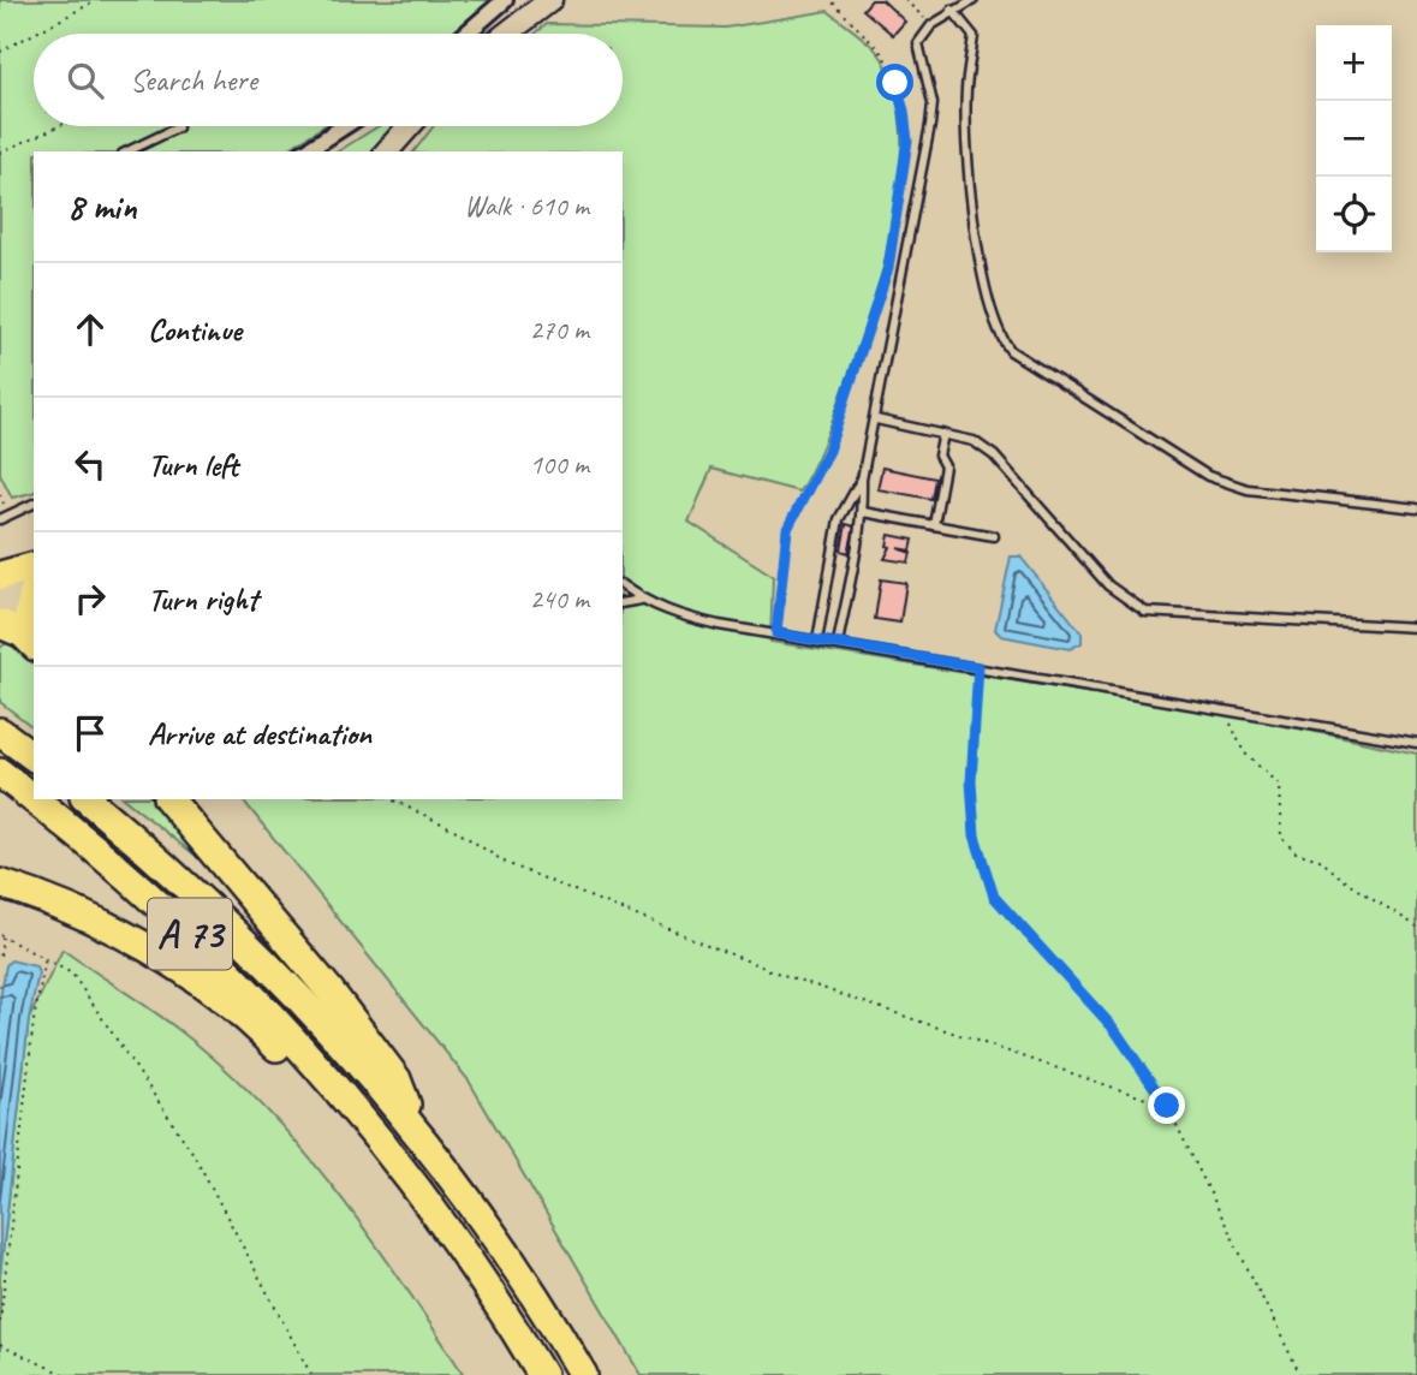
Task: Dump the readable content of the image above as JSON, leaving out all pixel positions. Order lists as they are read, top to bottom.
{
  "streets": {
    "highway": ["A 73"]
  },
  "page": {
    "map_buttons": ["+", "−"],
    "search": "Search here",
    "heading": ["8 min", "Walk · 610 m"],
    "list": [
      ["Continue", "270 m"],
      ["Turn left", "100 m"],
      ["Turn right", "240 m"],
      "Arrive at destination"
    ]
  }
}
